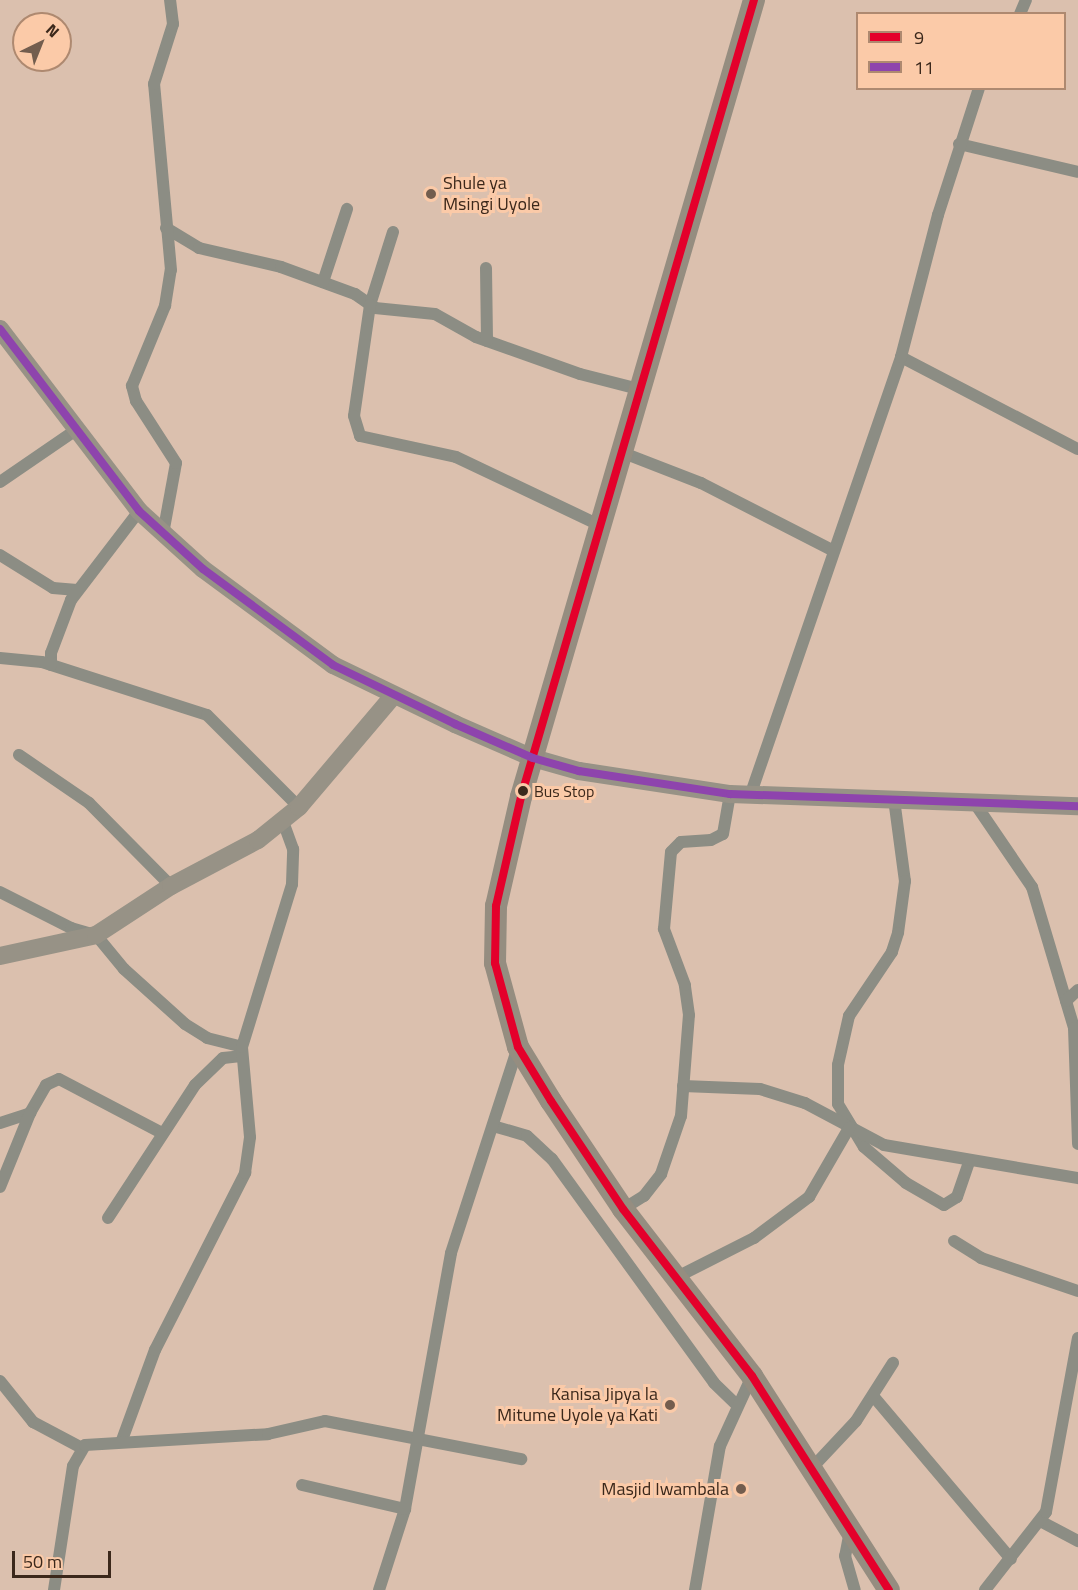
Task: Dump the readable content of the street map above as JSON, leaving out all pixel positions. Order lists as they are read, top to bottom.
{
  "places": [
    "Shule ya Msingi Uyole",
    "Bus Stop",
    "Kanisa Jipya la Mitume Uyole ya Kati",
    "Masjid Iwambala"
  ],
  "lines": ["transit line 9", "transit line 11"],
  "legend": ["9", "11"],
  "scale_bar": "50 m",
  "north": "top right"
}
